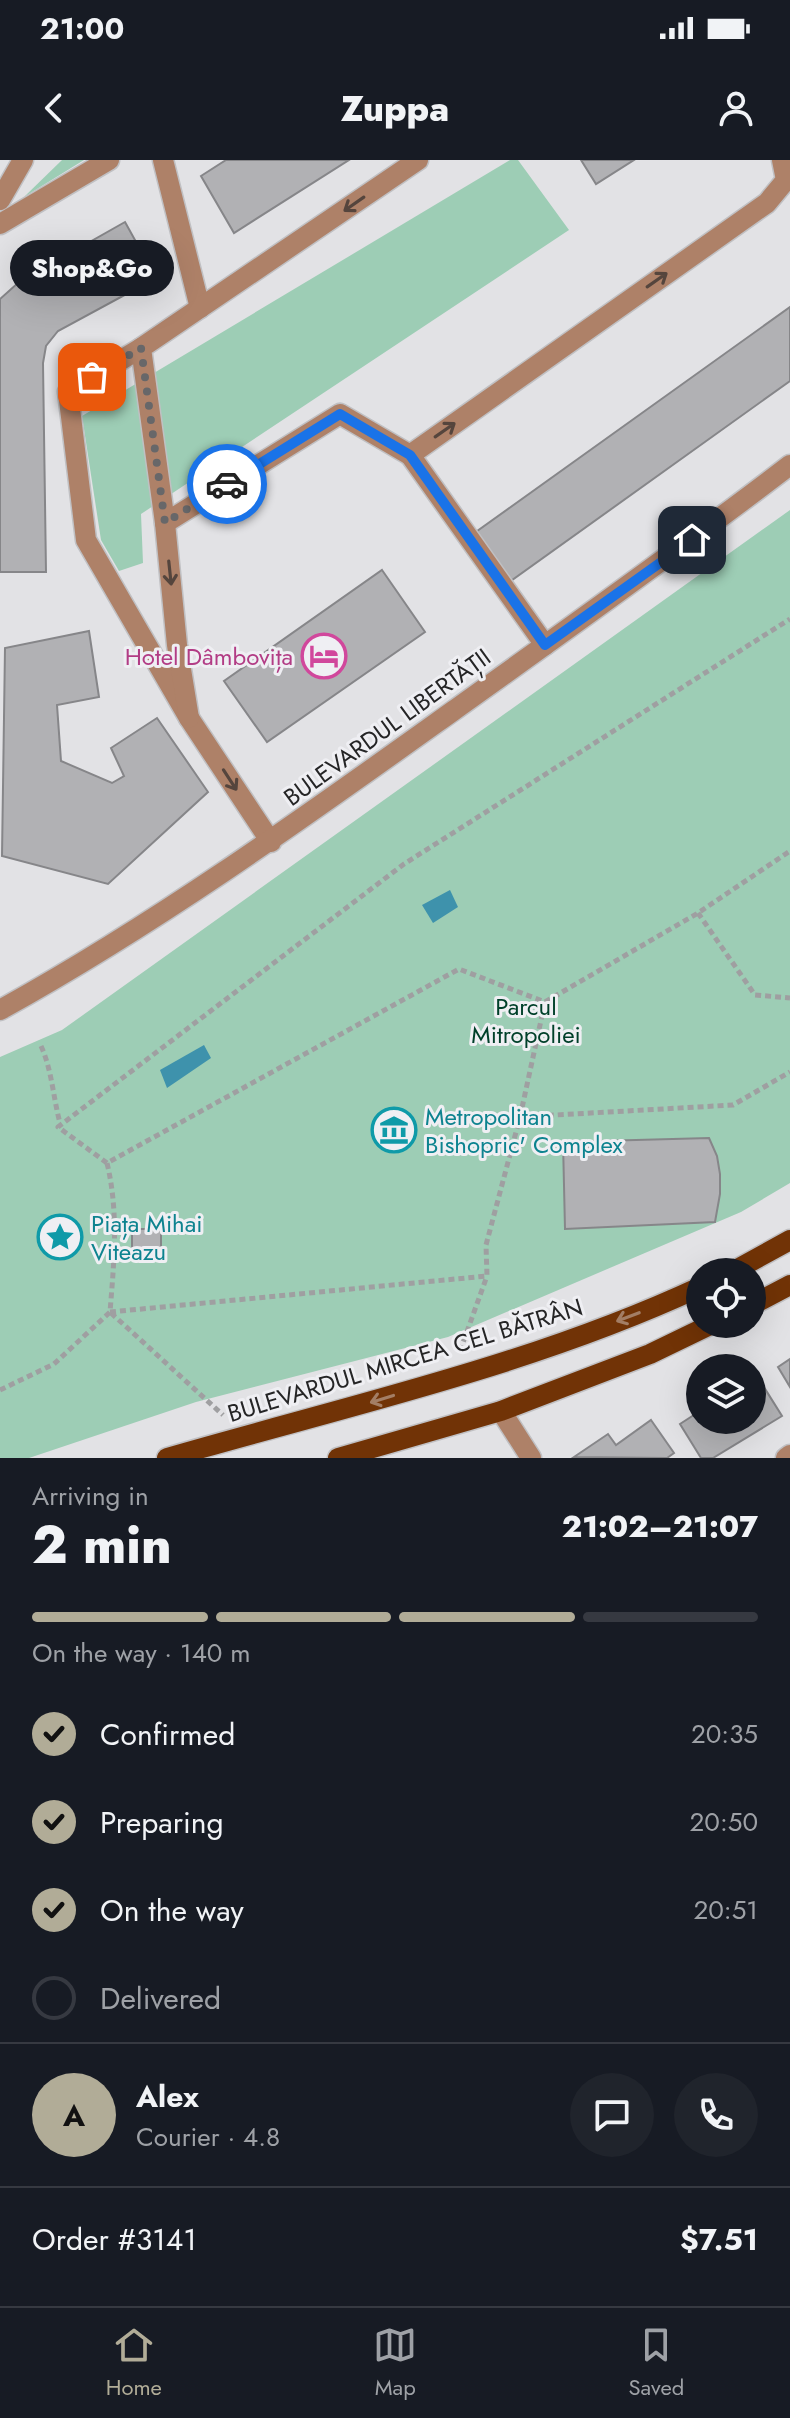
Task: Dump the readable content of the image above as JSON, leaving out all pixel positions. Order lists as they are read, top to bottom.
{
  "streets": {
    "main road": ["BULEVARDUL MIRCEA CEL BĂTRÂN"],
    "street": ["BULEVARDUL LIBERTĂȚII"]
  },
  "parks": ["Parcul Mitropoliei"],
  "places": {
    "other": ["Shop&Go"],
    "hotel": ["Hotel Dâmbovița"],
    "museum": ["Metropolitan Bishopric' Complex"],
    "place": ["Piața Mihai Viteazu"]
  },
  "page": {
    "status": "21:00",
    "header": "Zuppa",
    "bubble": "Shop&Go",
    "heading": ["2 min", "Arriving in", "21:02–21:07"],
    "panel": [
      "Alex",
      "Courier · 4.8",
      "Order #3141",
      "$7.51"
    ],
    "bar": "On the way · 140 m",
    "list": [
      ["Confirmed", "20:35"],
      ["Preparing", "20:50"],
      ["On the way", "20:51"],
      "Delivered"
    ],
    "round": "A",
    "tabs": ["Home", "Map", "Saved"]
  }
}
